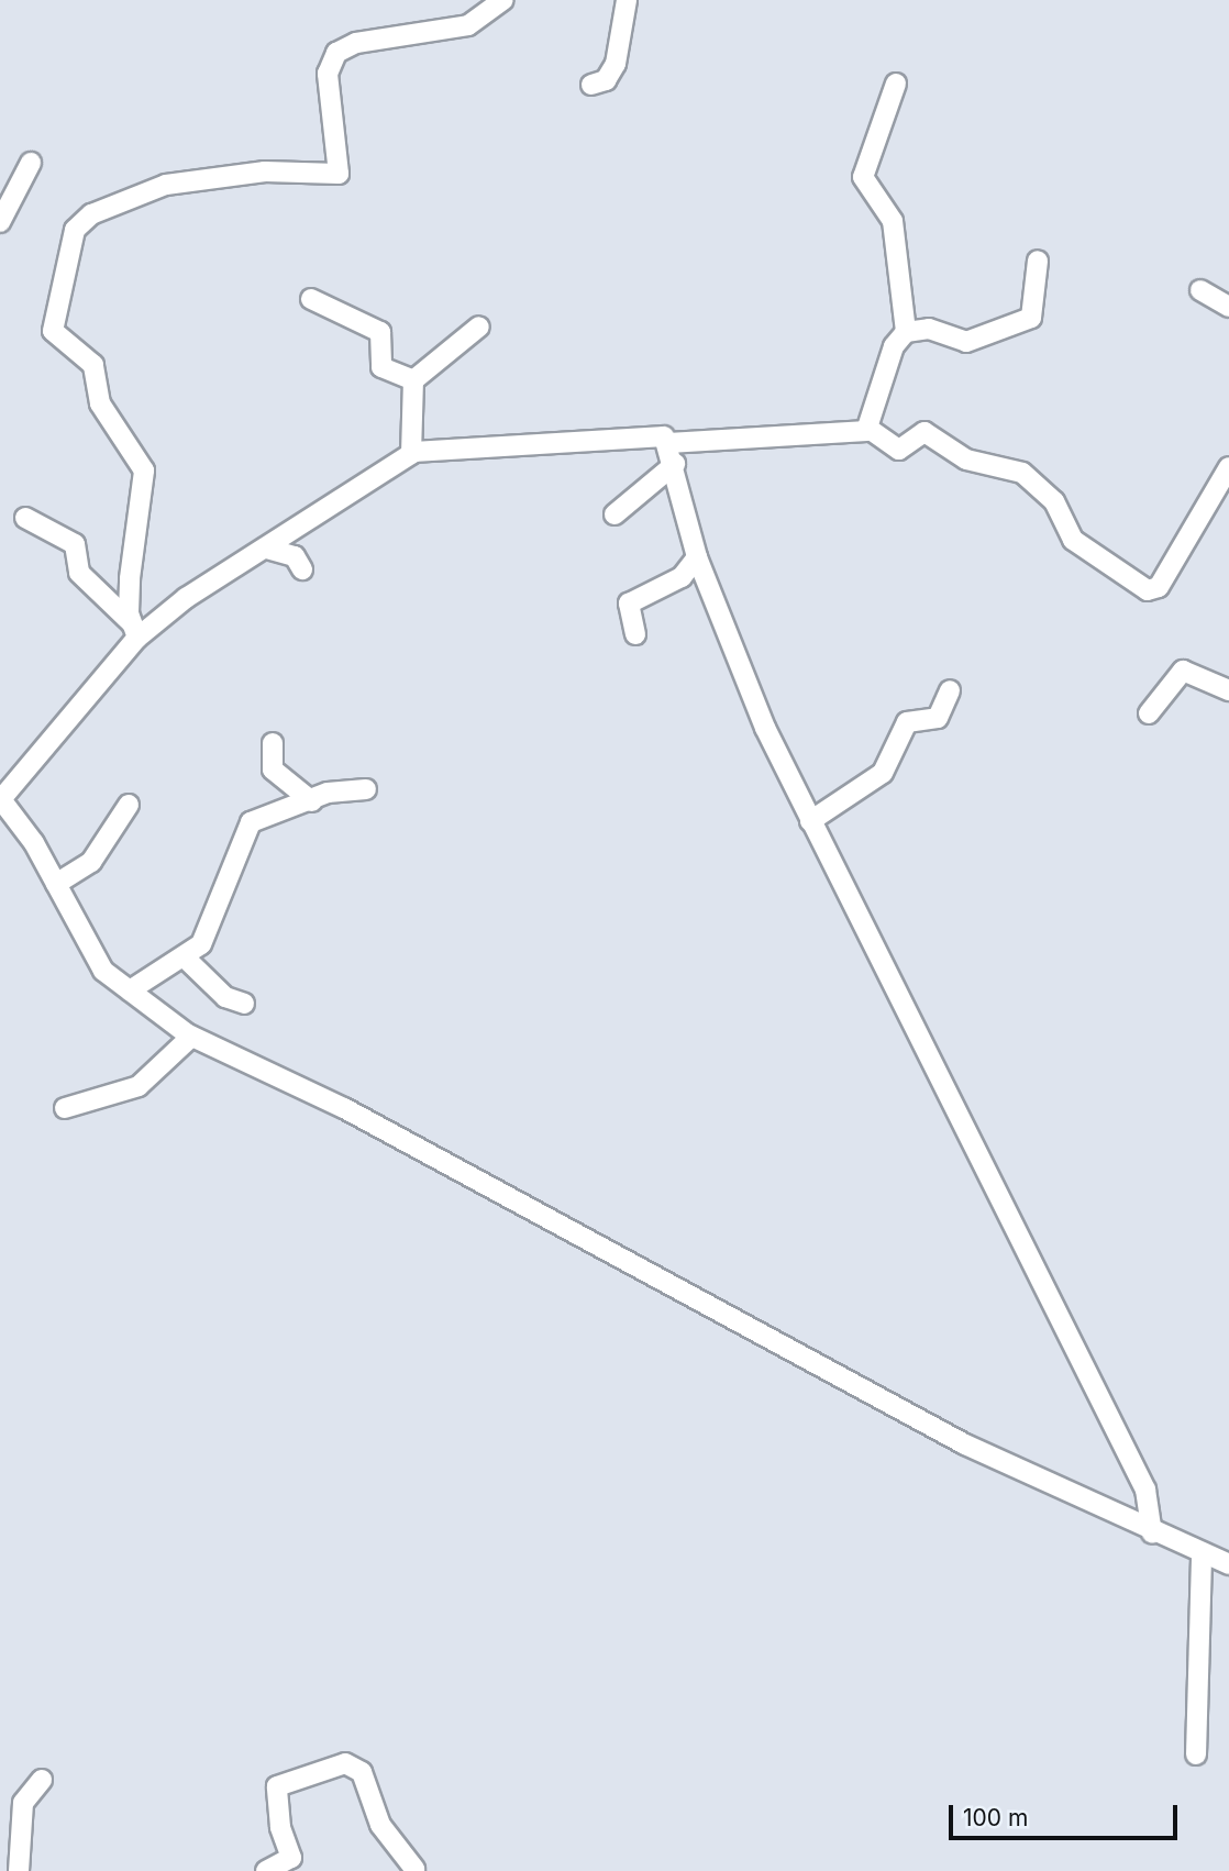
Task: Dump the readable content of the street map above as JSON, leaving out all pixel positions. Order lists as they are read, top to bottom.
{
  "scale_bar": "100 m"
}
